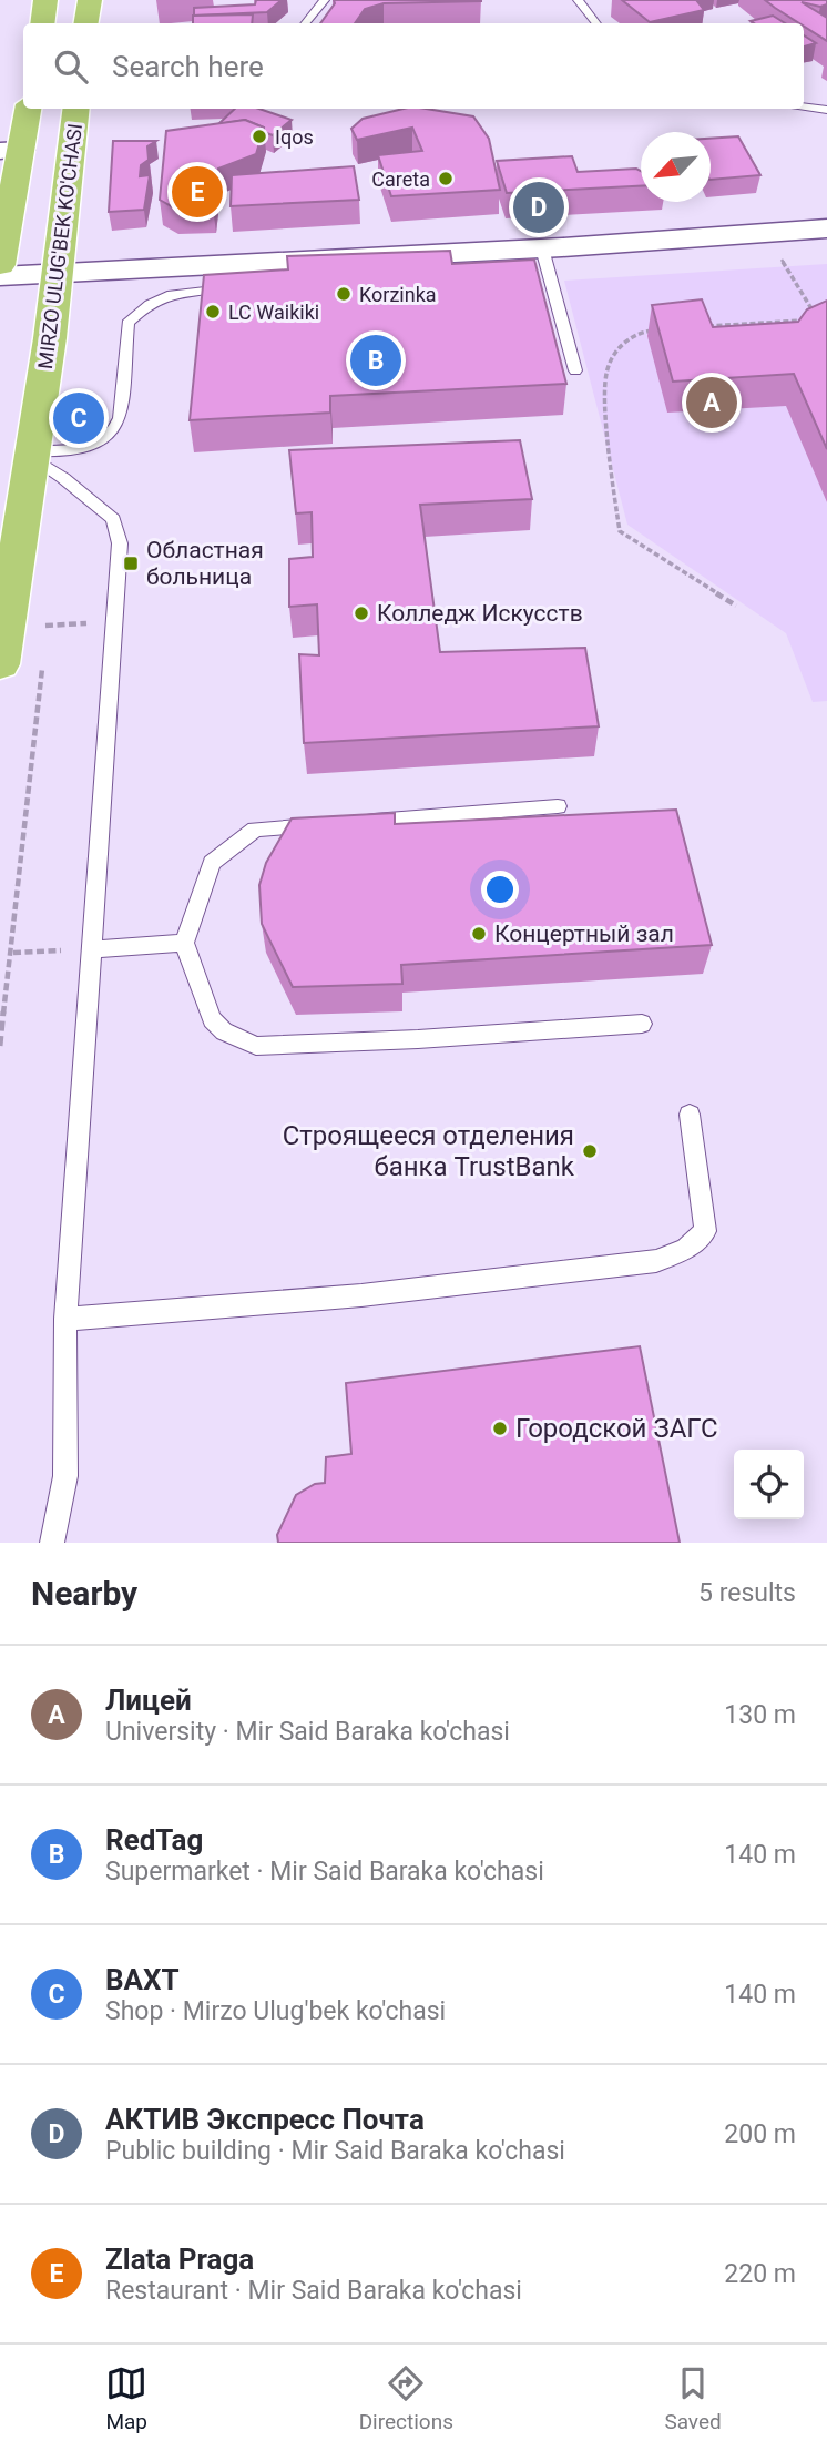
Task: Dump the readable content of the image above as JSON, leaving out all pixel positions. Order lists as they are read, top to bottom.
{
  "streets": {
    "main road": ["MIRZO ULUG'BEK KO'CHASI"]
  },
  "places": {
    "other": [
      "Iqos",
      "Careta",
      "Korzinka",
      "LC Waikiki",
      "Колледж Искусств",
      "Концертный зал",
      "Строящееся отделения банка TrustBank",
      "Городской ЗАГС"
    ],
    "transit": ["Областная больница"]
  },
  "north": "bottom left",
  "page": {
    "search": "Search here",
    "pins": [
      "E",
      "D",
      "B",
      "A",
      "C"
    ],
    "heading": ["Nearby", "5 results"],
    "list": [
      {
        "mark": "A",
        "name": "Лицей",
        "note": "University · Mir Said Baraka ko'chasi",
        "value": "130 m"
      },
      {
        "mark": "B",
        "name": "RedTag",
        "note": "Supermarket · Mir Said Baraka ko'chasi",
        "value": "140 m"
      },
      {
        "mark": "C",
        "name": "BAXT",
        "note": "Shop · Mirzo Ulug'bek ko'chasi",
        "value": "140 m"
      },
      {
        "mark": "D",
        "name": "АКТИВ Экспресс Почта",
        "note": "Public building · Mir Said Baraka ko'chasi",
        "value": "200 m"
      },
      {
        "mark": "E",
        "name": "Zlata Praga",
        "note": "Restaurant · Mir Said Baraka ko'chasi",
        "value": "220 m"
      }
    ],
    "nav": ["Map", "Directions", "Saved"]
  }
}
